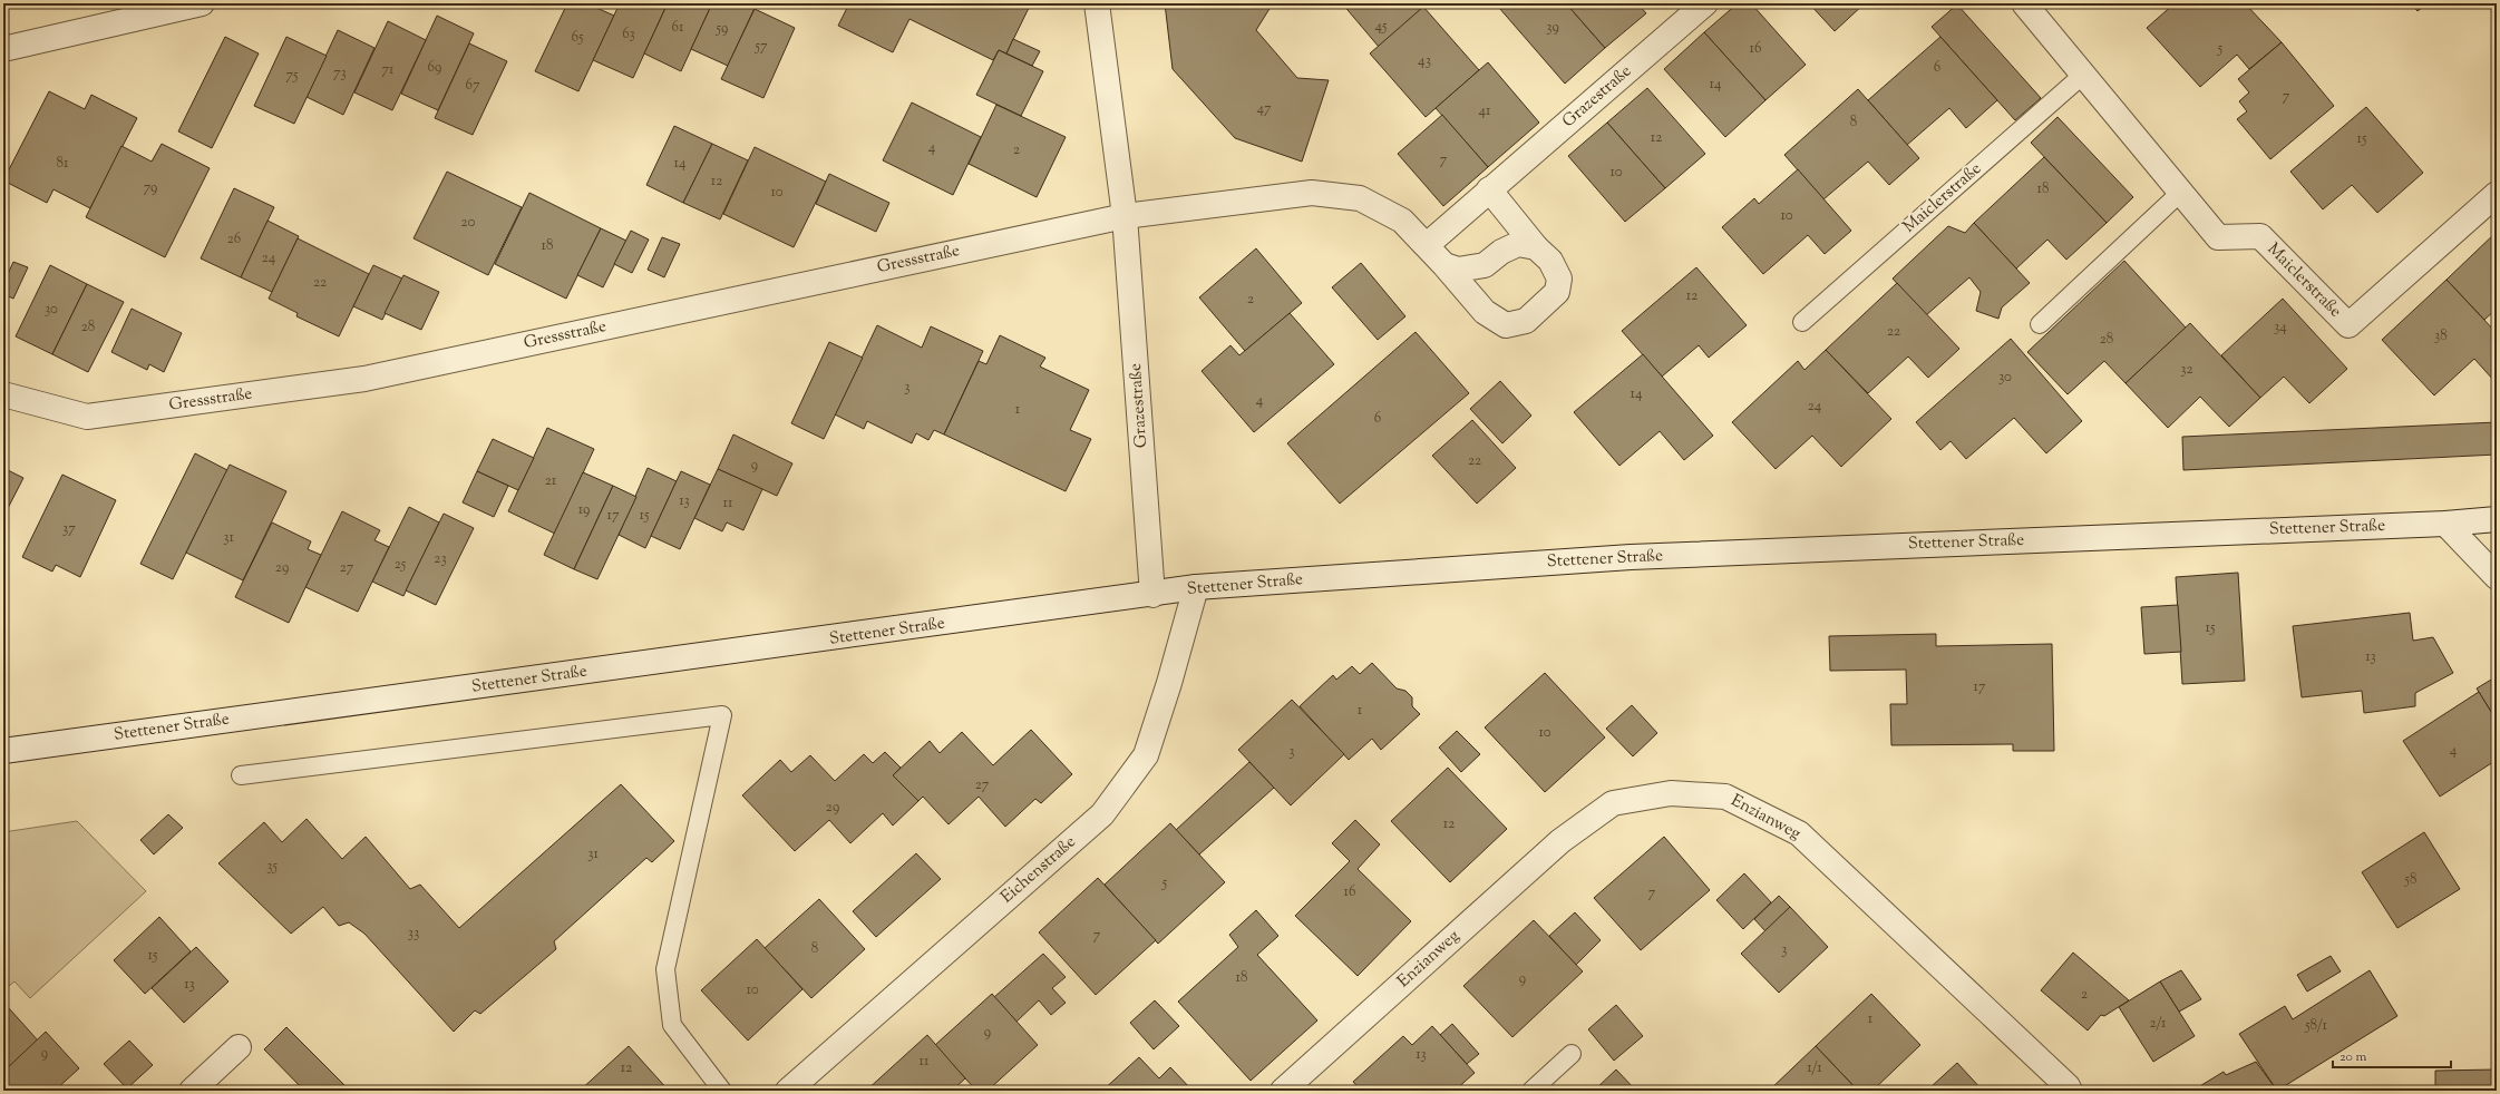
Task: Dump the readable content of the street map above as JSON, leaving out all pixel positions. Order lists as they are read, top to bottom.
{
  "streets": {
    "street": [
      "Grazestraße",
      "Maiclerstraße",
      "Gressstraße",
      "Stettener Straße",
      "Enzianweg",
      "Eichenstraße"
    ]
  },
  "crossings": [
    ["Grazestraße", "Gressstraße"],
    ["Grazestraße", "Stettener Straße"],
    ["Stettener Straße", "Eichenstraße"]
  ],
  "house_numbers": [
    "45",
    "61",
    "39",
    "59",
    "63",
    "65",
    "57",
    "16",
    "5",
    "43",
    "69",
    "6",
    "71",
    "73",
    "75",
    "14",
    "67",
    "7",
    "47",
    "41",
    "8",
    "12",
    "15",
    "4",
    "2",
    "7",
    "81",
    "14",
    "10",
    "12",
    "79",
    "18",
    "10",
    "10",
    "20",
    "26",
    "18",
    "24",
    "22",
    "12",
    "2",
    "30",
    "28",
    "34",
    "22",
    "38",
    "28",
    "32",
    "30",
    "3",
    "14",
    "4",
    "24",
    "1",
    "6",
    "22",
    "9",
    "21",
    "13",
    "11",
    "19",
    "17",
    "15",
    "37",
    "31",
    "23",
    "25",
    "29",
    "27",
    "15",
    "13",
    "17",
    "1",
    "10",
    "4",
    "3",
    "27",
    "29",
    "12",
    "31",
    "35",
    "58",
    "5",
    "16",
    "7",
    "33",
    "7",
    "8",
    "3",
    "15",
    "18",
    "9",
    "13",
    "10",
    "2",
    "1",
    "2/1",
    "58/1",
    "9",
    "9",
    "13",
    "11",
    "12",
    "1/1"
  ],
  "scale_bar": "20 m"
}
